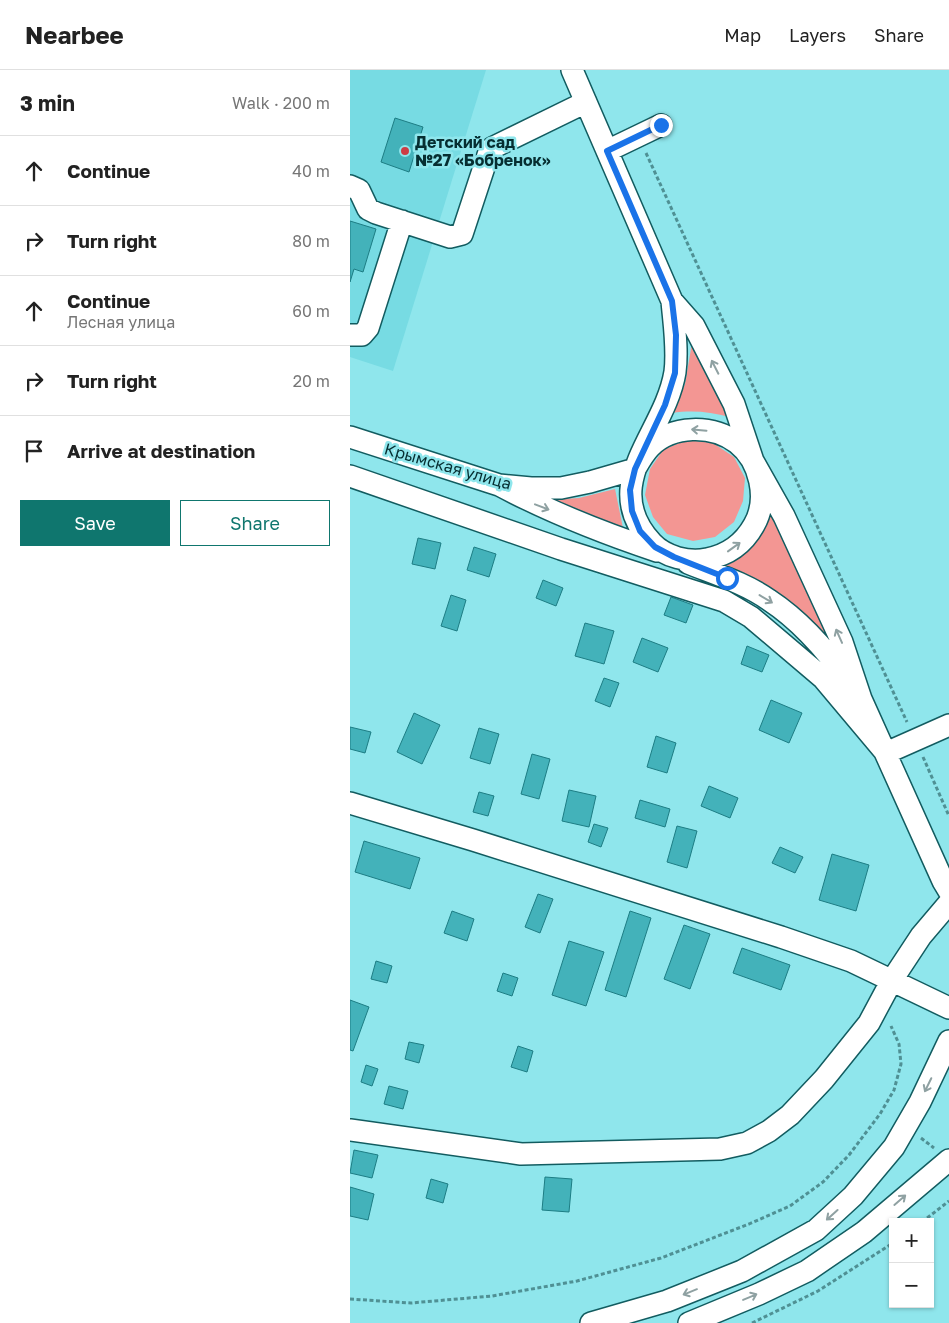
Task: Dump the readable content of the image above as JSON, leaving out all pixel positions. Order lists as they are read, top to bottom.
{
  "streets": {
    "street": ["Крымская улица"]
  },
  "places": ["Детский сад №27 «Бобренок»"],
  "page": {
    "header": "Nearbee",
    "nav": ["Map", "Layers", "Share"],
    "heading": ["3 min", "Walk · 200 m"],
    "list": [
      ["Continue", "40 m"],
      ["Turn right", "80 m"],
      ["Continue", "Лесная улица", "60 m"],
      ["Turn right", "20 m"],
      "Arrive at destination"
    ],
    "buttons": ["Save", "Share"],
    "map_buttons": ["+", "−"]
  }
}
